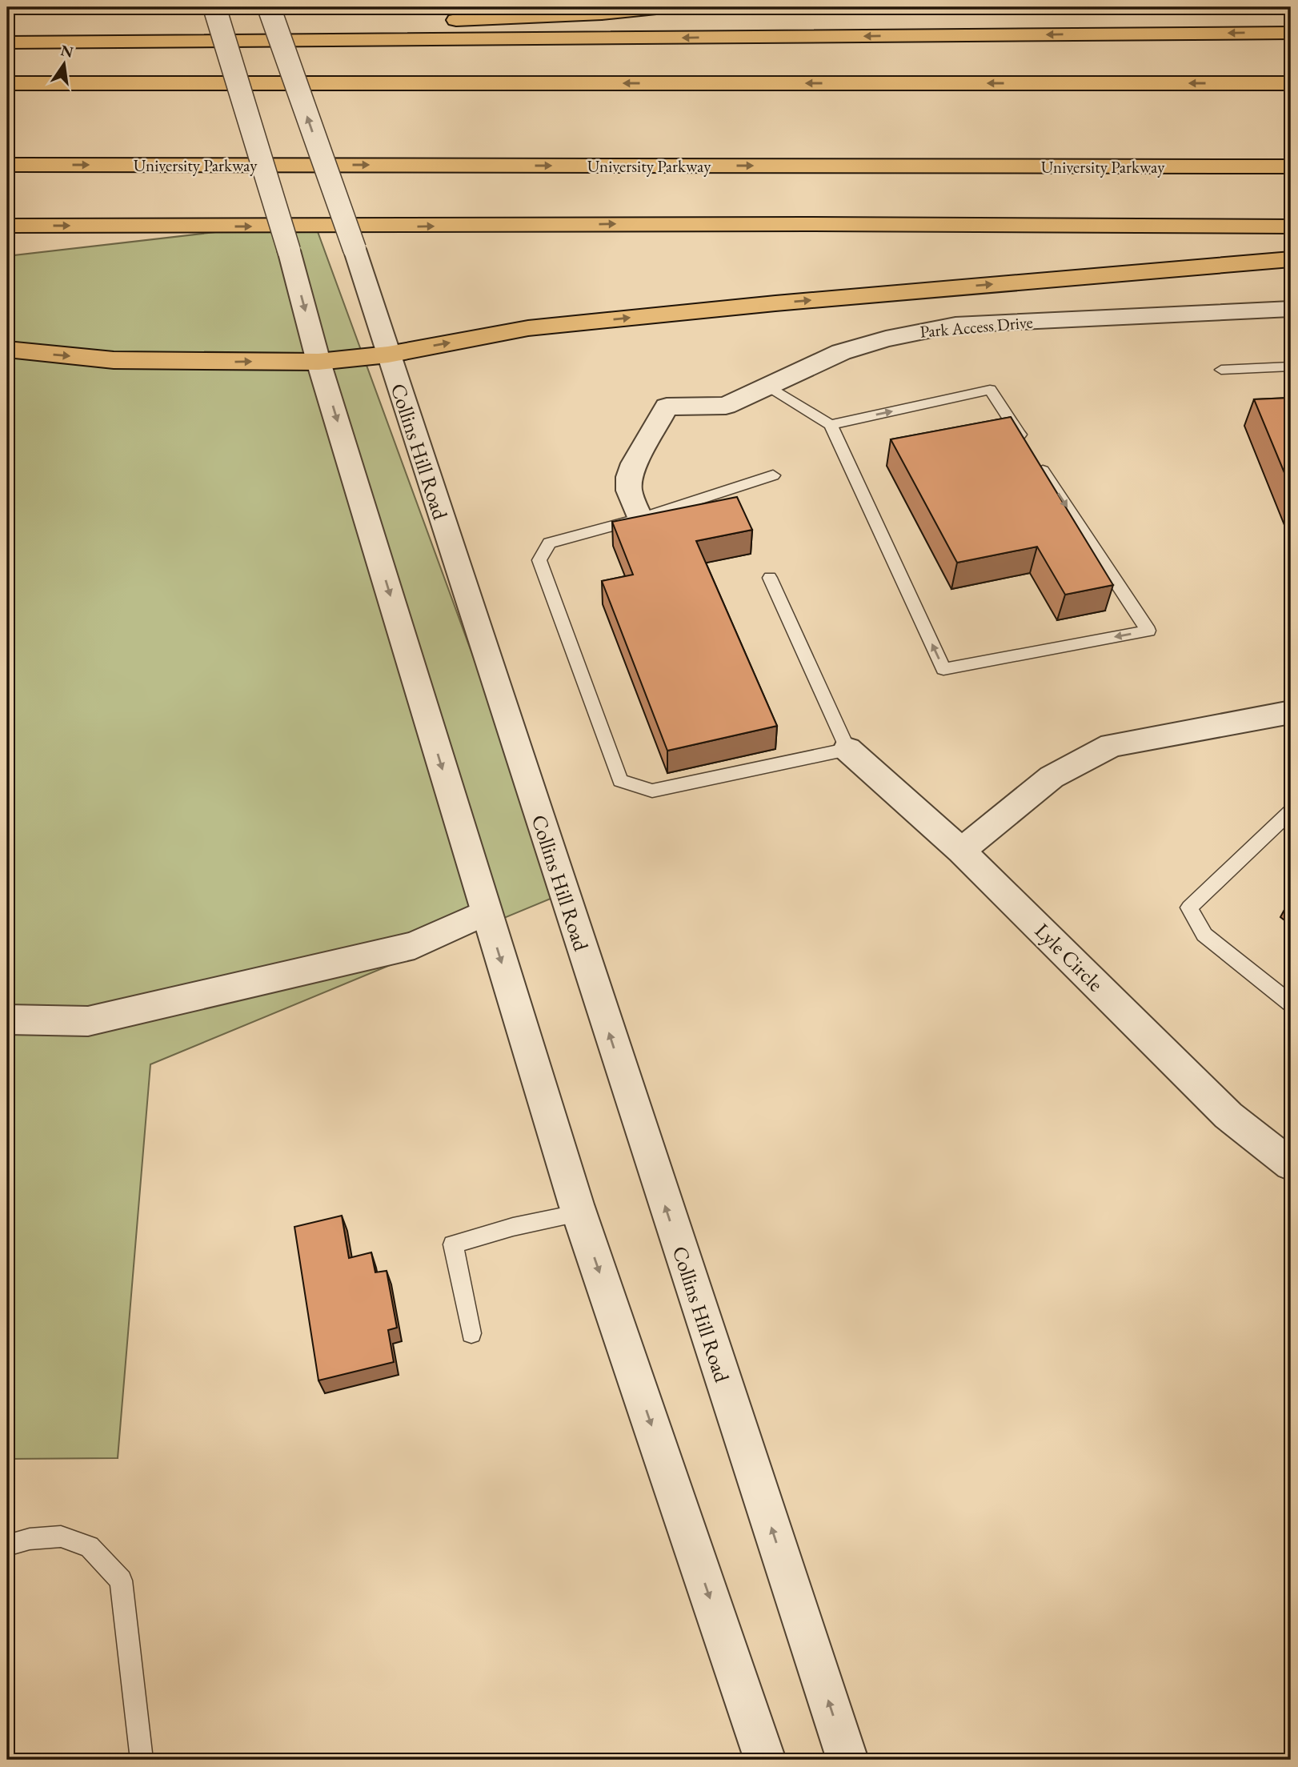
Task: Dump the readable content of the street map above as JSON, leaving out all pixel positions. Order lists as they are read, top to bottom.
{
  "streets": {
    "highway": ["University Parkway"],
    "street": ["Park Access Drive", "Collins Hill Road", "Lyle Circle"]
  },
  "north": "top"
}
